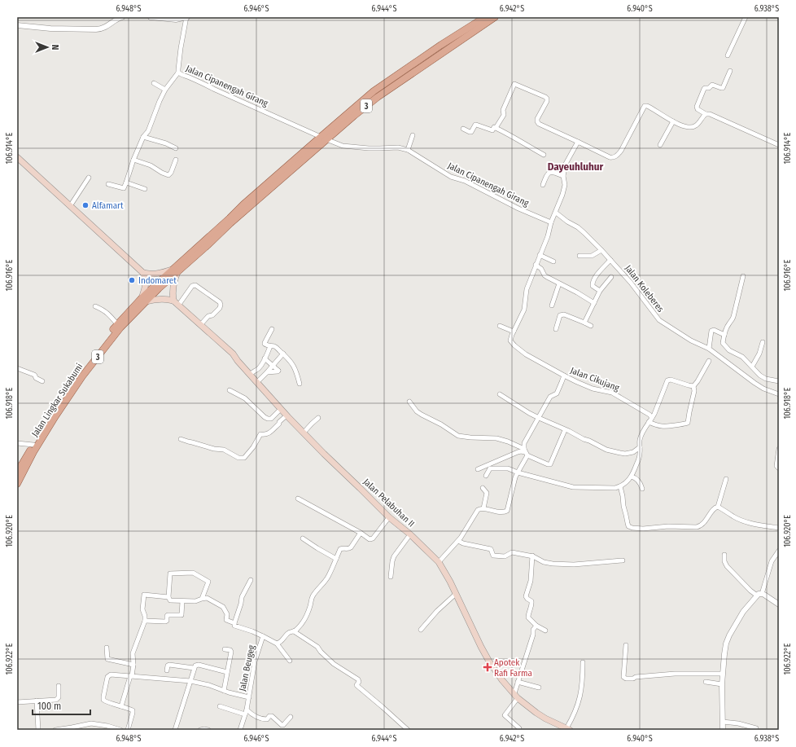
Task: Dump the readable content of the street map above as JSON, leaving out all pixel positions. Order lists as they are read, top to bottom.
{
  "streets": {
    "main road": ["3", "Jalan Lingkar Sukabumi", "Jalan Pelabuhan II"],
    "street": [
      "Jalan Cipanengah Girang",
      "Jalan Koleberes",
      "Jalan Cikujang",
      "Jalan Beugeg"
    ]
  },
  "crossings": [
    ["Jalan Cipanengah Girang", "3"],
    ["3", "Jalan Lingkar Sukabumi"]
  ],
  "districts": ["Dayeuhluhur"],
  "places": {
    "other": ["Alfamart", "Indomaret"],
    "health": ["Apotek Rafi Farma"]
  },
  "scale_bar": "100 m",
  "north": "right",
  "coordinates": [
    "6.948°S",
    "6.946°S",
    "6.944°S",
    "6.942°S",
    "6.940°S",
    "6.938°S",
    "106.914°E",
    "106.916°E",
    "106.918°E",
    "106.920°E",
    "106.922°E"
  ]
}
